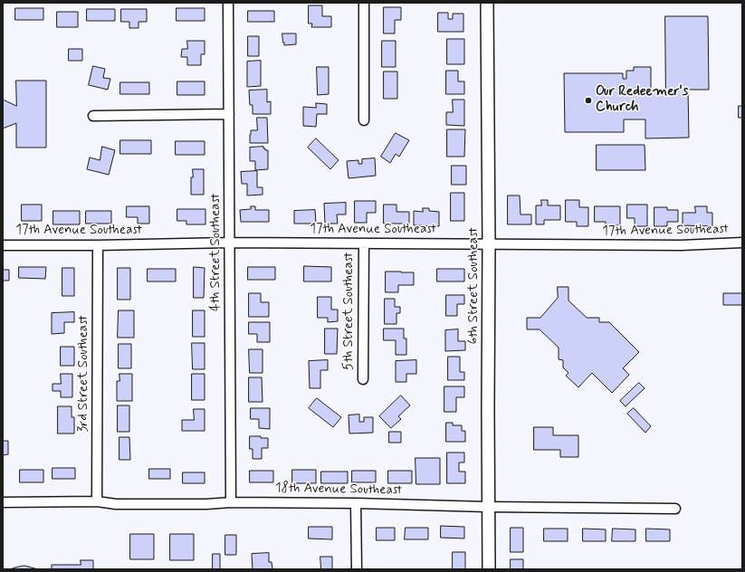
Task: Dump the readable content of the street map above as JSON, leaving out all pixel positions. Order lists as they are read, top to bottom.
{
  "streets": {
    "street": [
      "17th Avenue Southeast",
      "4th Street Southeast",
      "6th Street Southeast",
      "5th Street Southeast",
      "3rd Street Southeast",
      "18th Avenue Southeast"
    ]
  },
  "crossings": [
    ["17th Avenue Southeast", "4th Street Southeast"],
    ["17th Avenue Southeast", "6th Street Southeast"],
    ["17th Avenue Southeast", "5th Street Southeast"],
    ["17th Avenue Southeast", "3rd Street Southeast"],
    ["4th Street Southeast", "18th Avenue Southeast"],
    ["6th Street Southeast", "18th Avenue Southeast"],
    ["3rd Street Southeast", "18th Avenue Southeast"]
  ],
  "places": ["Our Redeemer's Church"]
}
